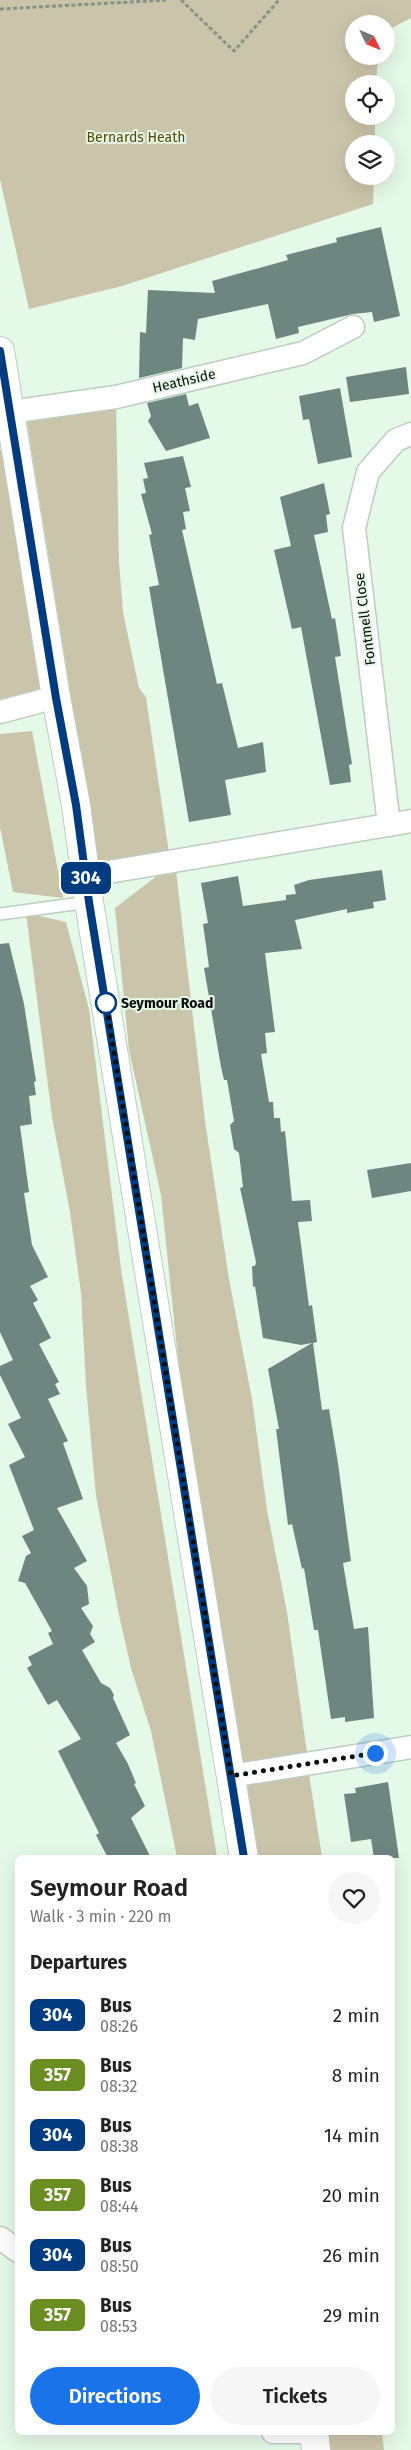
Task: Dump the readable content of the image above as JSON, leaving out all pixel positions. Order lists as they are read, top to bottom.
{
  "streets": {
    "street": ["Heathside", "Fontmell Close"]
  },
  "parks": ["Bernards Heath"],
  "places": ["Seymour Road"],
  "lines": ["bus line 304"],
  "north": "bottom right",
  "page": {
    "on_map": "304",
    "heading": [
      ["Seymour Road", "Walk · 3 min · 220 m"],
      "Departures"
    ],
    "list": [
      {
        "mark": "304",
        "name": "Bus",
        "note": "08:26",
        "value": "2 min"
      },
      {
        "mark": "357",
        "name": "Bus",
        "note": "08:32",
        "value": "8 min"
      },
      {
        "mark": "304",
        "name": "Bus",
        "note": "08:38",
        "value": "14 min"
      },
      {
        "mark": "357",
        "name": "Bus",
        "note": "08:44",
        "value": "20 min"
      },
      {
        "mark": "304",
        "name": "Bus",
        "note": "08:50",
        "value": "26 min"
      },
      {
        "mark": "357",
        "name": "Bus",
        "note": "08:53",
        "value": "29 min"
      }
    ],
    "buttons": ["Directions", "Tickets"]
  }
}
